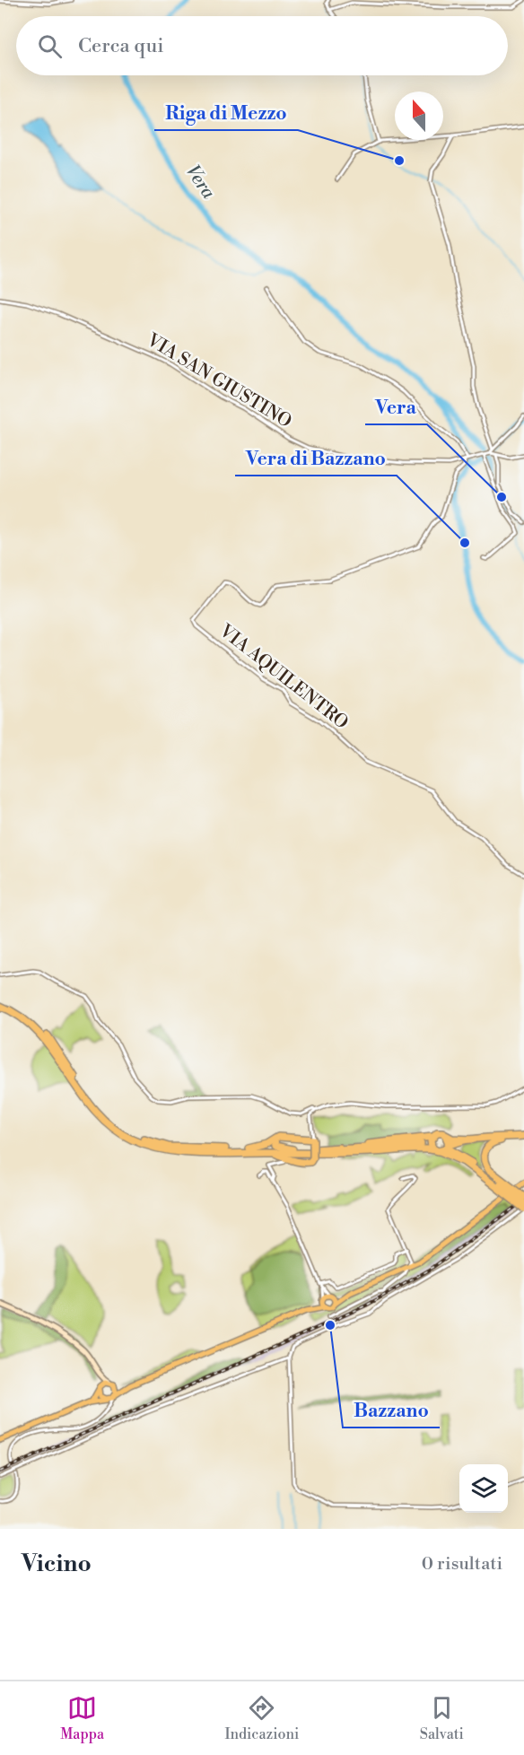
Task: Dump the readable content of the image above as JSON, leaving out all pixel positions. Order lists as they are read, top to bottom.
{
  "streets": {
    "street": ["VIA SAN GIUSTINO", "VIA AQUILENTRO"]
  },
  "crossings": [
    ["VIA SAN GIUSTINO", "VIA AQUILENTRO"]
  ],
  "water": ["Vera"],
  "places": [
    "Riga di Mezzo",
    "Vera",
    "Vera di Bazzano",
    "Bazzano"
  ],
  "north": "top",
  "page": {
    "search": "Cerca qui",
    "heading": ["Vicino", "0 risultati"],
    "nav": ["Mappa", "Indicazioni", "Salvati"]
  }
}
